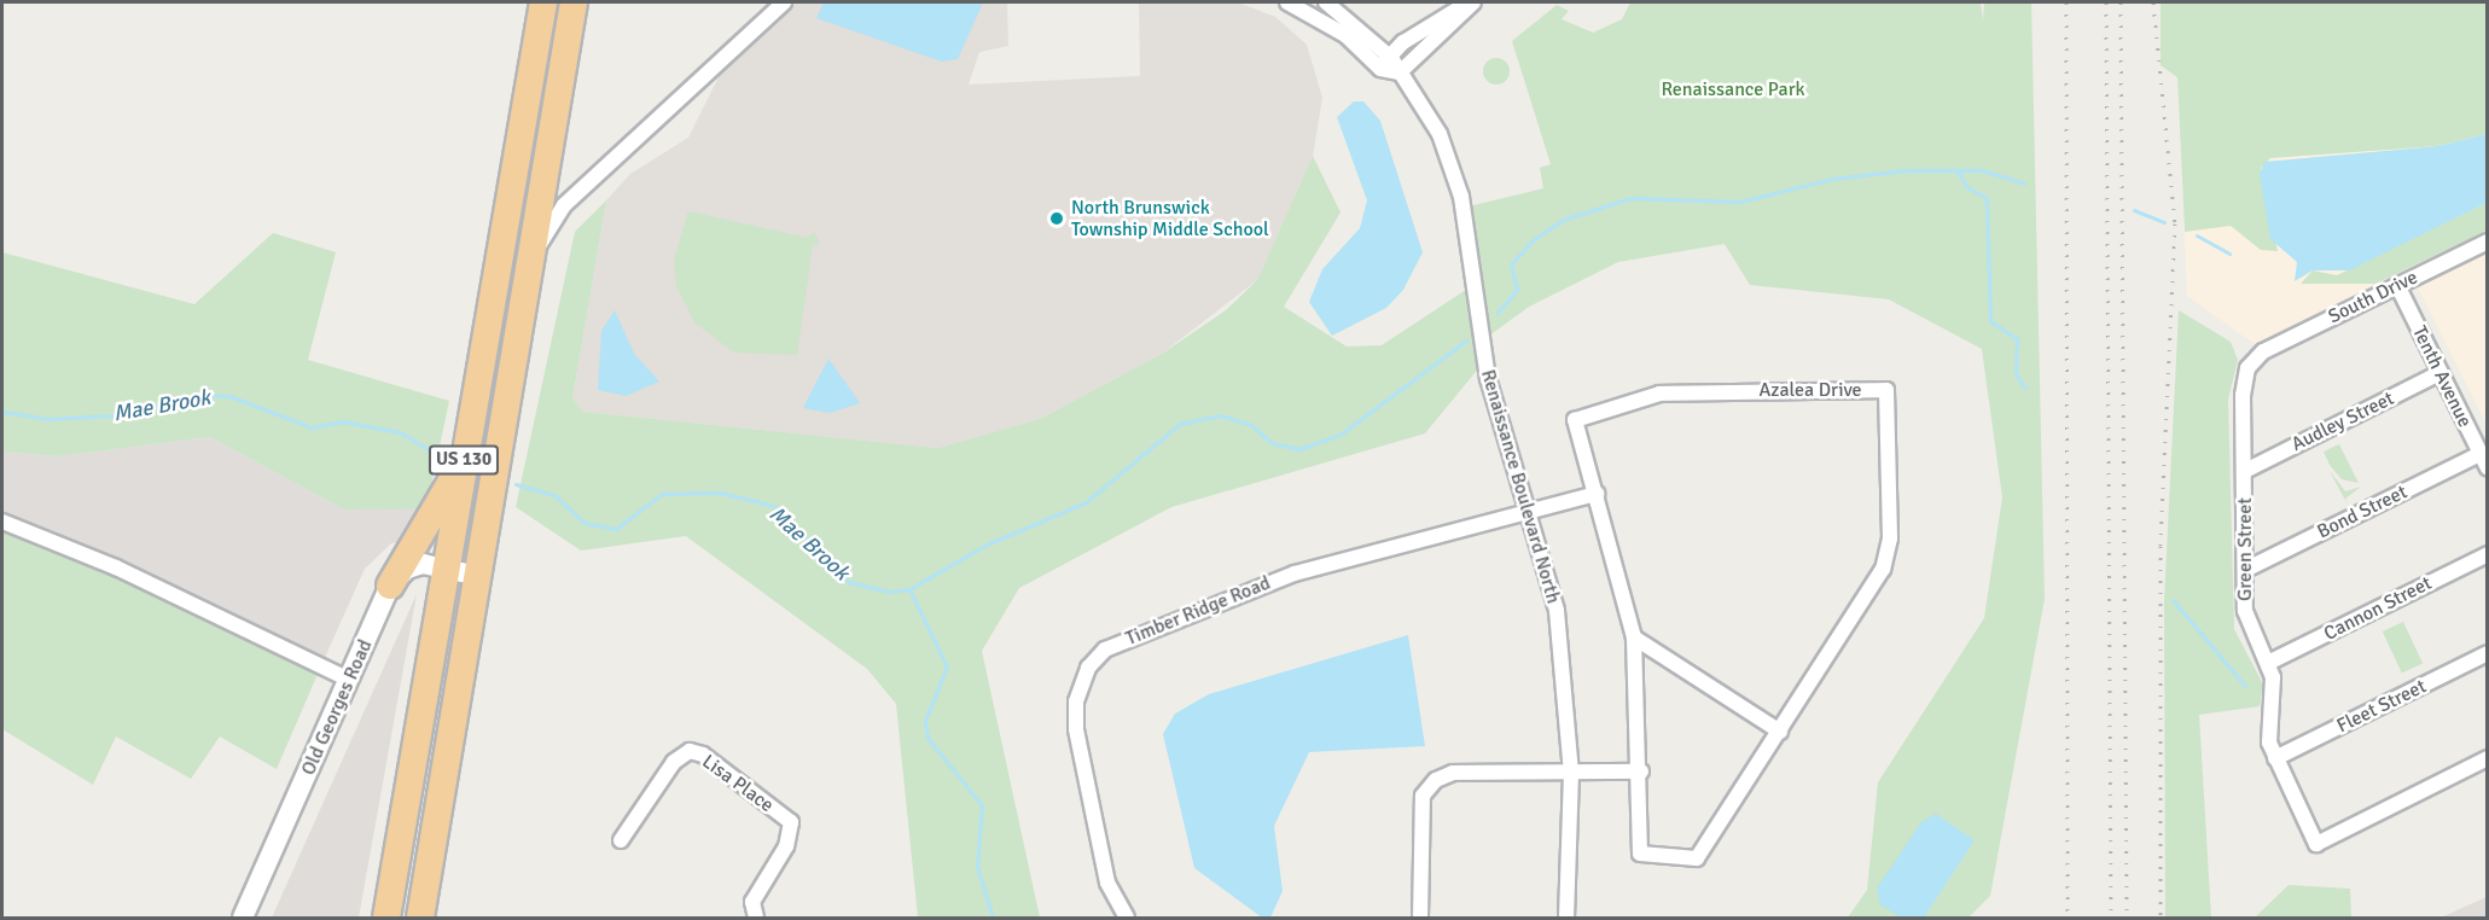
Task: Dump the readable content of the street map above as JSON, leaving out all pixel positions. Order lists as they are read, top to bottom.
{
  "streets": {
    "highway": ["US 130"],
    "street": [
      "South Drive",
      "Tenth Avenue",
      "Azalea Drive",
      "Audley Street",
      "Renaissance Boulevard North",
      "Bond Street",
      "Green Street",
      "Cannon Street",
      "Timber Ridge Road",
      "Fleet Street",
      "Old Georges Road",
      "Lisa Place"
    ]
  },
  "crossings": [
    ["South Drive", "Tenth Avenue"],
    ["South Drive", "Green Street"],
    ["Tenth Avenue", "Audley Street"],
    ["Tenth Avenue", "Bond Street"],
    ["Audley Street", "Green Street"],
    ["Renaissance Boulevard North", "Timber Ridge Road"],
    ["Bond Street", "Green Street"],
    ["Green Street", "Cannon Street"],
    ["Green Street", "Fleet Street"]
  ],
  "water": ["Mae Brook"],
  "parks": ["Renaissance Park"],
  "places": ["North Brunswick Township Middle School"]
}
